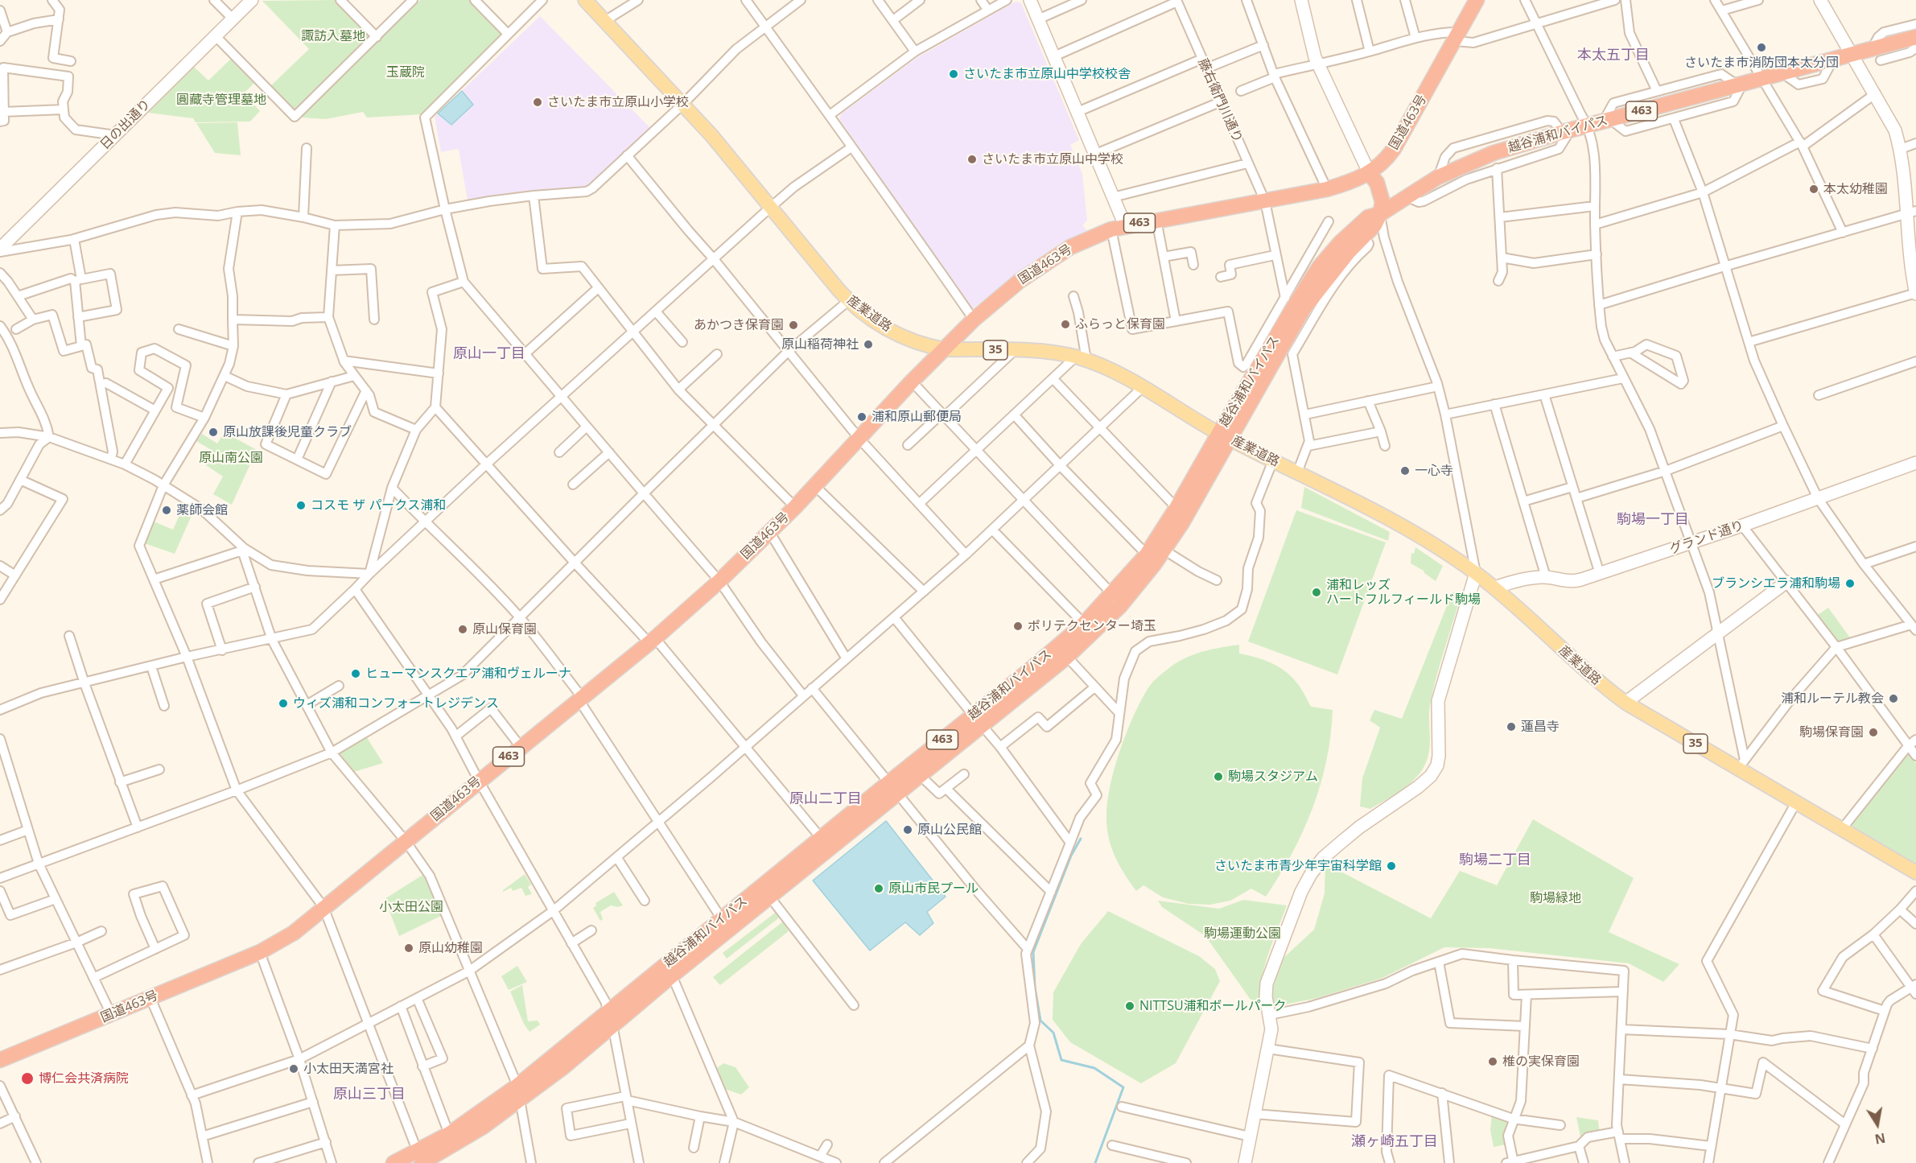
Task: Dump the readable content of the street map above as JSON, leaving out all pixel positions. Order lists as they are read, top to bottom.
{
  "streets": {
    "highway": ["463", "国道463号", "越谷浦和バイパス"],
    "main road": ["産業道路", "35"],
    "street": ["藤右衛門川通り", "日の出通り", "グランド通り"]
  },
  "crossings": [
    ["藤右衛門川通り", "国道463号"],
    ["藤右衛門川通り", "越谷浦和バイパス"],
    ["国道463号", "産業道路"],
    ["越谷浦和バイパス", "産業道路"],
    ["産業道路", "グランド通り"]
  ],
  "districts": [
    "本太五丁目",
    "原山一丁目",
    "駒場一丁目",
    "原山二丁目",
    "駒場二丁目",
    "原山三丁目",
    "瀬ヶ崎五丁目"
  ],
  "parks": [
    "諏訪入墓地",
    "玉蔵院",
    "圓藏寺管理墓地",
    "原山南公園",
    "駒場緑地",
    "小太田公園",
    "駒場運動公園"
  ],
  "places": [
    "さいたま市消防団本太分団",
    "さいたま市立原山中学校校舎",
    "さいたま市立原山小学校",
    "さいたま市立原山中学校",
    "本太幼稚園",
    "ふらっと保育園",
    "あかつき保育園",
    "原山稲荷神社",
    "浦和原山郵便局",
    "原山放課後児童クラブ",
    "一心寺",
    "コスモ ザ パークス浦和",
    "薬師会館",
    "ブランシエラ浦和駒場",
    "浦和レッズ ハートフルフィールド駒場",
    "ポリテクセンター埼玉",
    "原山保育園",
    "ヒューマンスクエア浦和ヴェルーナ",
    "浦和ルーテル教会",
    "ウィズ浦和コンフォートレジデンス",
    "蓮昌寺",
    "駒場保育園",
    "駒場スタジアム",
    "原山公民館",
    "さいたま市青少年宇宙科学館",
    "原山市民プール",
    "原山幼稚園",
    "NITTSU浦和ボールパーク",
    "椎の実保育園",
    "小太田天満宮社",
    "博仁会共済病院"
  ],
  "north": "bottom"
}
